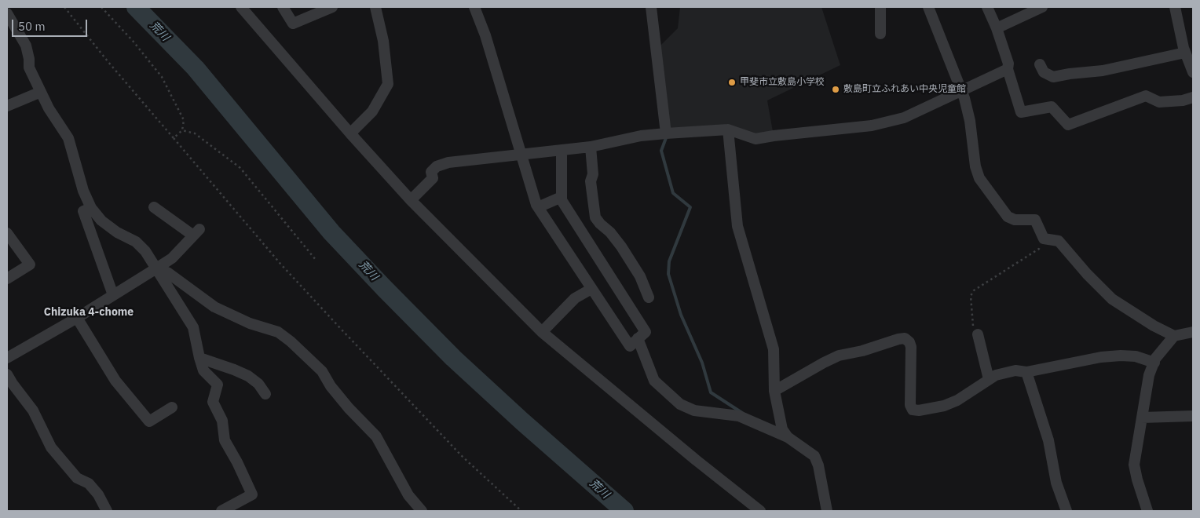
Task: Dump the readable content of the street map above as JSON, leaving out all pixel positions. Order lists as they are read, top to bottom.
{
  "districts": ["Chizuka 4-chome"],
  "water": ["荒川"],
  "places": ["甲斐市立敷島小学校", "敷島町立ふれあい中央児童館"],
  "scale_bar": "50 m"
}
